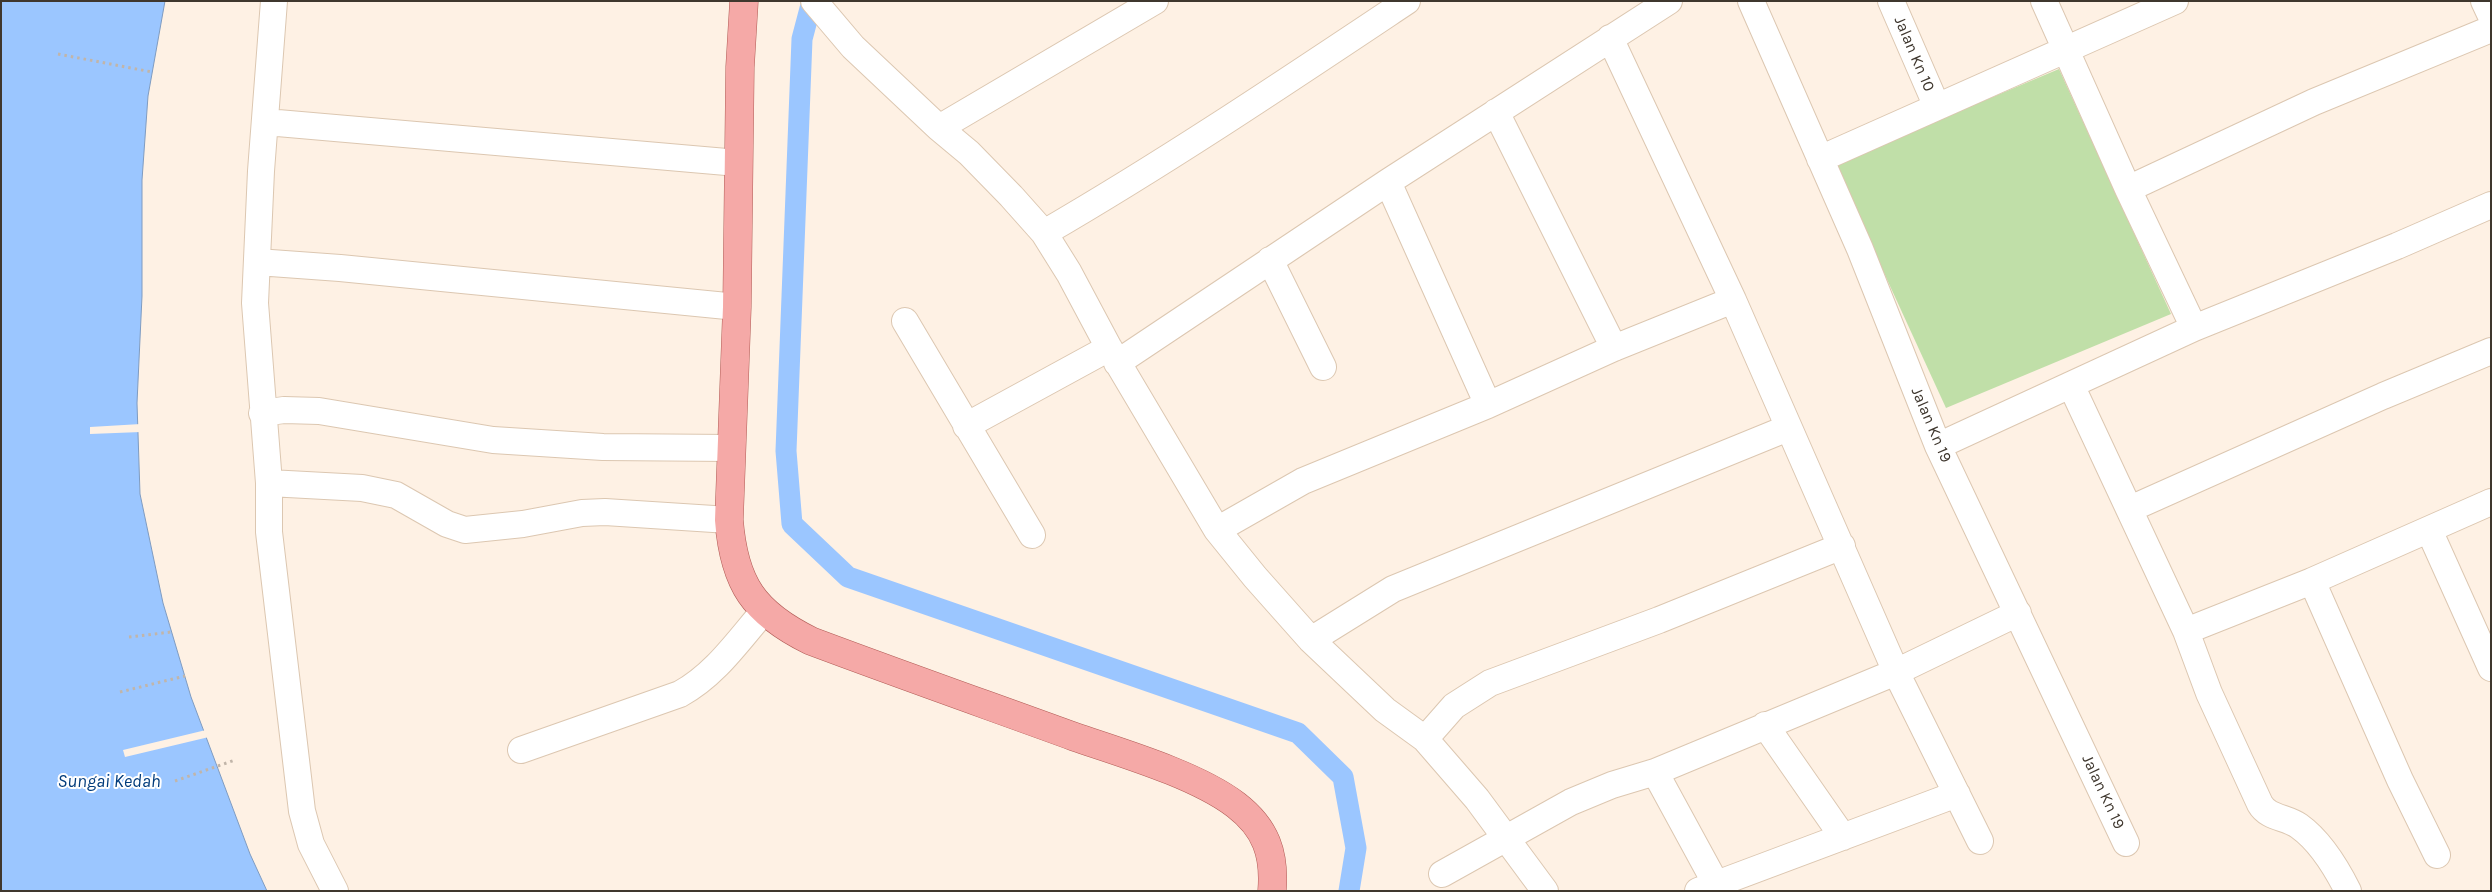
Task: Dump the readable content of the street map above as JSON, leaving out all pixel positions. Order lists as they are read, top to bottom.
{
  "streets": {
    "street": ["Jalan Kn 10", "Jalan Kn 19"]
  },
  "water": ["Sungai Kedah"]
}
